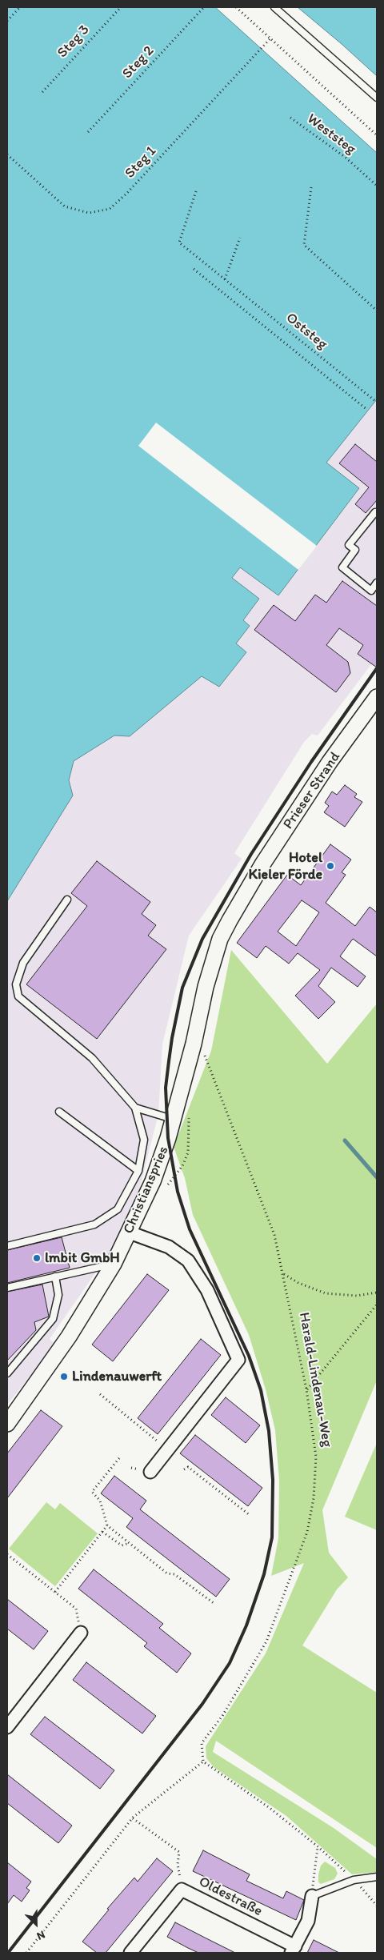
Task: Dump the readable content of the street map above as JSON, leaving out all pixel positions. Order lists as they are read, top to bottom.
{
  "streets": {
    "street": ["Prieser Strand", "Christianspries", "Oldestraße"],
    "path": [
      "Steg 3",
      "Steg 2",
      "Weststeg",
      "Steg 1",
      "Oststeg",
      "Harald-Lindenau-Weg"
    ]
  },
  "crossings": [
    ["Prieser Strand", "Christianspries"],
    ["Prieser Strand", "Harald-Lindenau-Weg"],
    ["Christianspries", "Harald-Lindenau-Weg"]
  ],
  "places": ["Hotel Kieler Förde", "lmbit GmbH", "Lindenauwerft"],
  "north": "bottom right"
}
